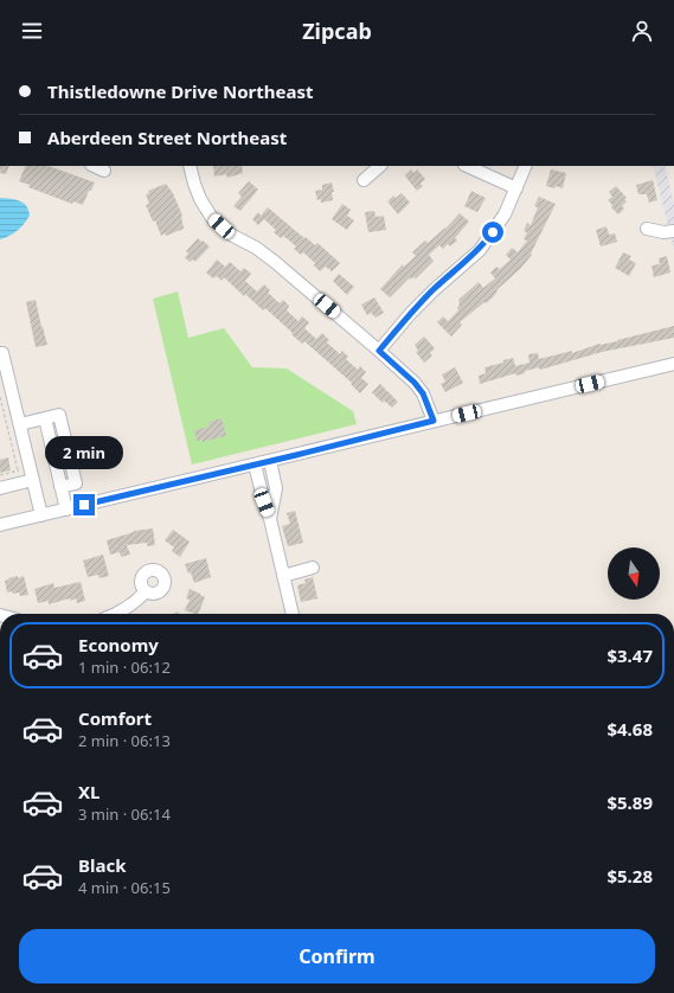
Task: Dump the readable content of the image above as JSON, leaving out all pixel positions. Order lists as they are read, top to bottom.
{
  "north": "bottom",
  "page": {
    "header": "Zipcab",
    "banner": ["Thistledowne Drive Northeast", "Aberdeen Street Northeast"],
    "bubble": "2 min",
    "list": [
      {
        "name": "Economy",
        "note": "1 min · 06:12",
        "value": "$3.47"
      },
      {
        "name": "Comfort",
        "note": "2 min · 06:13",
        "value": "$4.68"
      },
      {
        "name": "XL",
        "note": "3 min · 06:14",
        "value": "$5.89"
      },
      {
        "name": "Black",
        "note": "4 min · 06:15",
        "value": "$5.28"
      }
    ],
    "buttons": "Confirm"
  }
}
